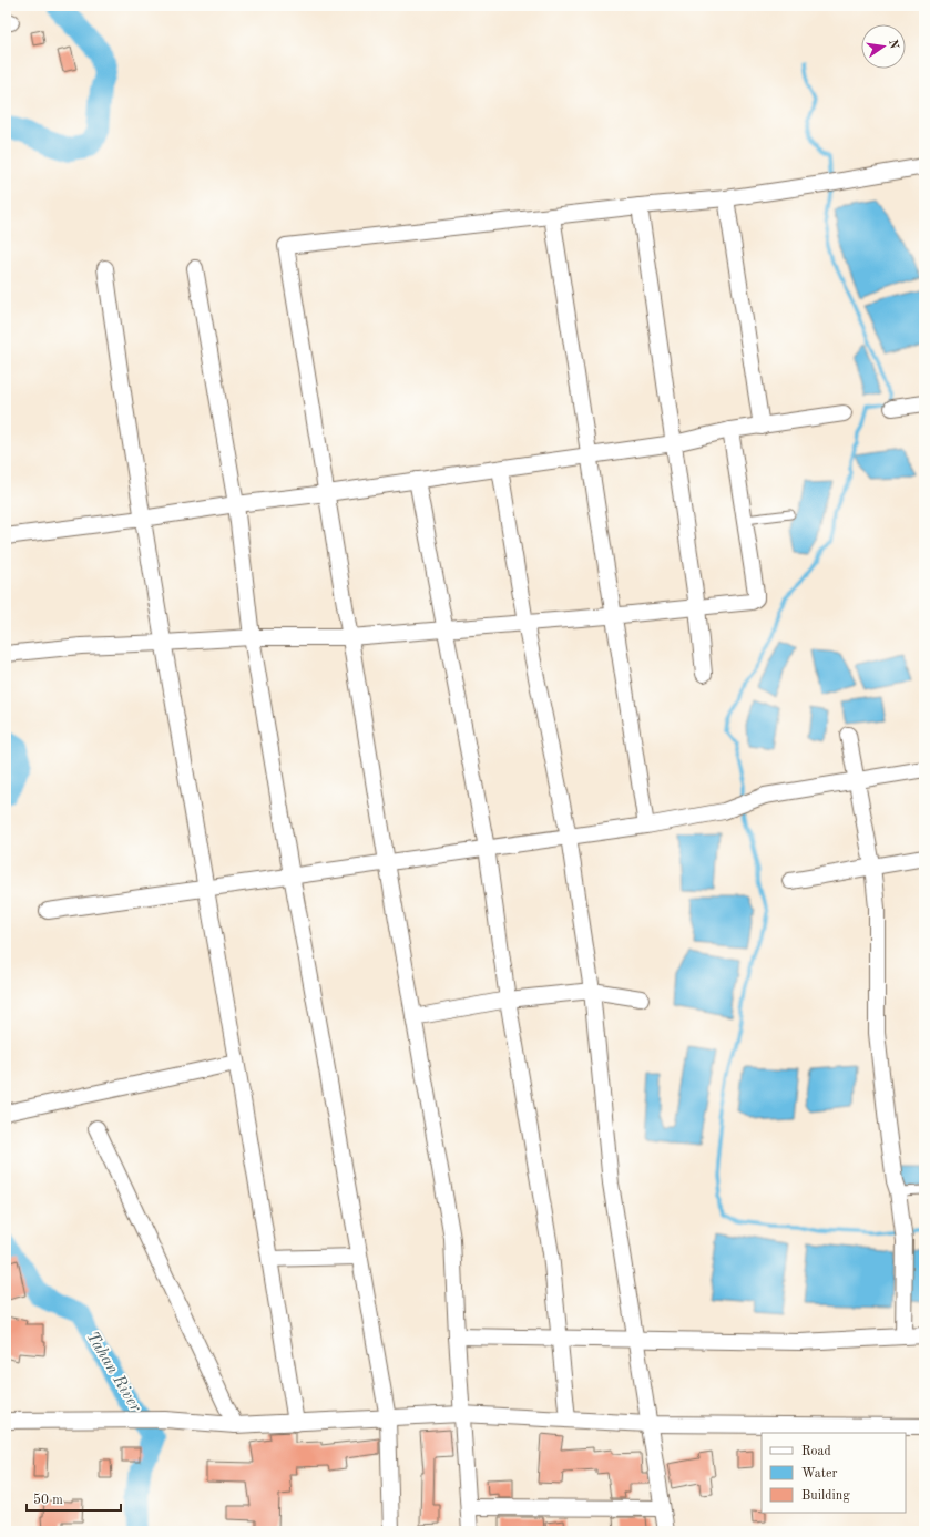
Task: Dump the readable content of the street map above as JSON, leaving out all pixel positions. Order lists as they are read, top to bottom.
{
  "water": ["Tahan River"],
  "legend": ["Road", "Water", "Building"],
  "scale_bar": "50 m",
  "north": "right"
}
